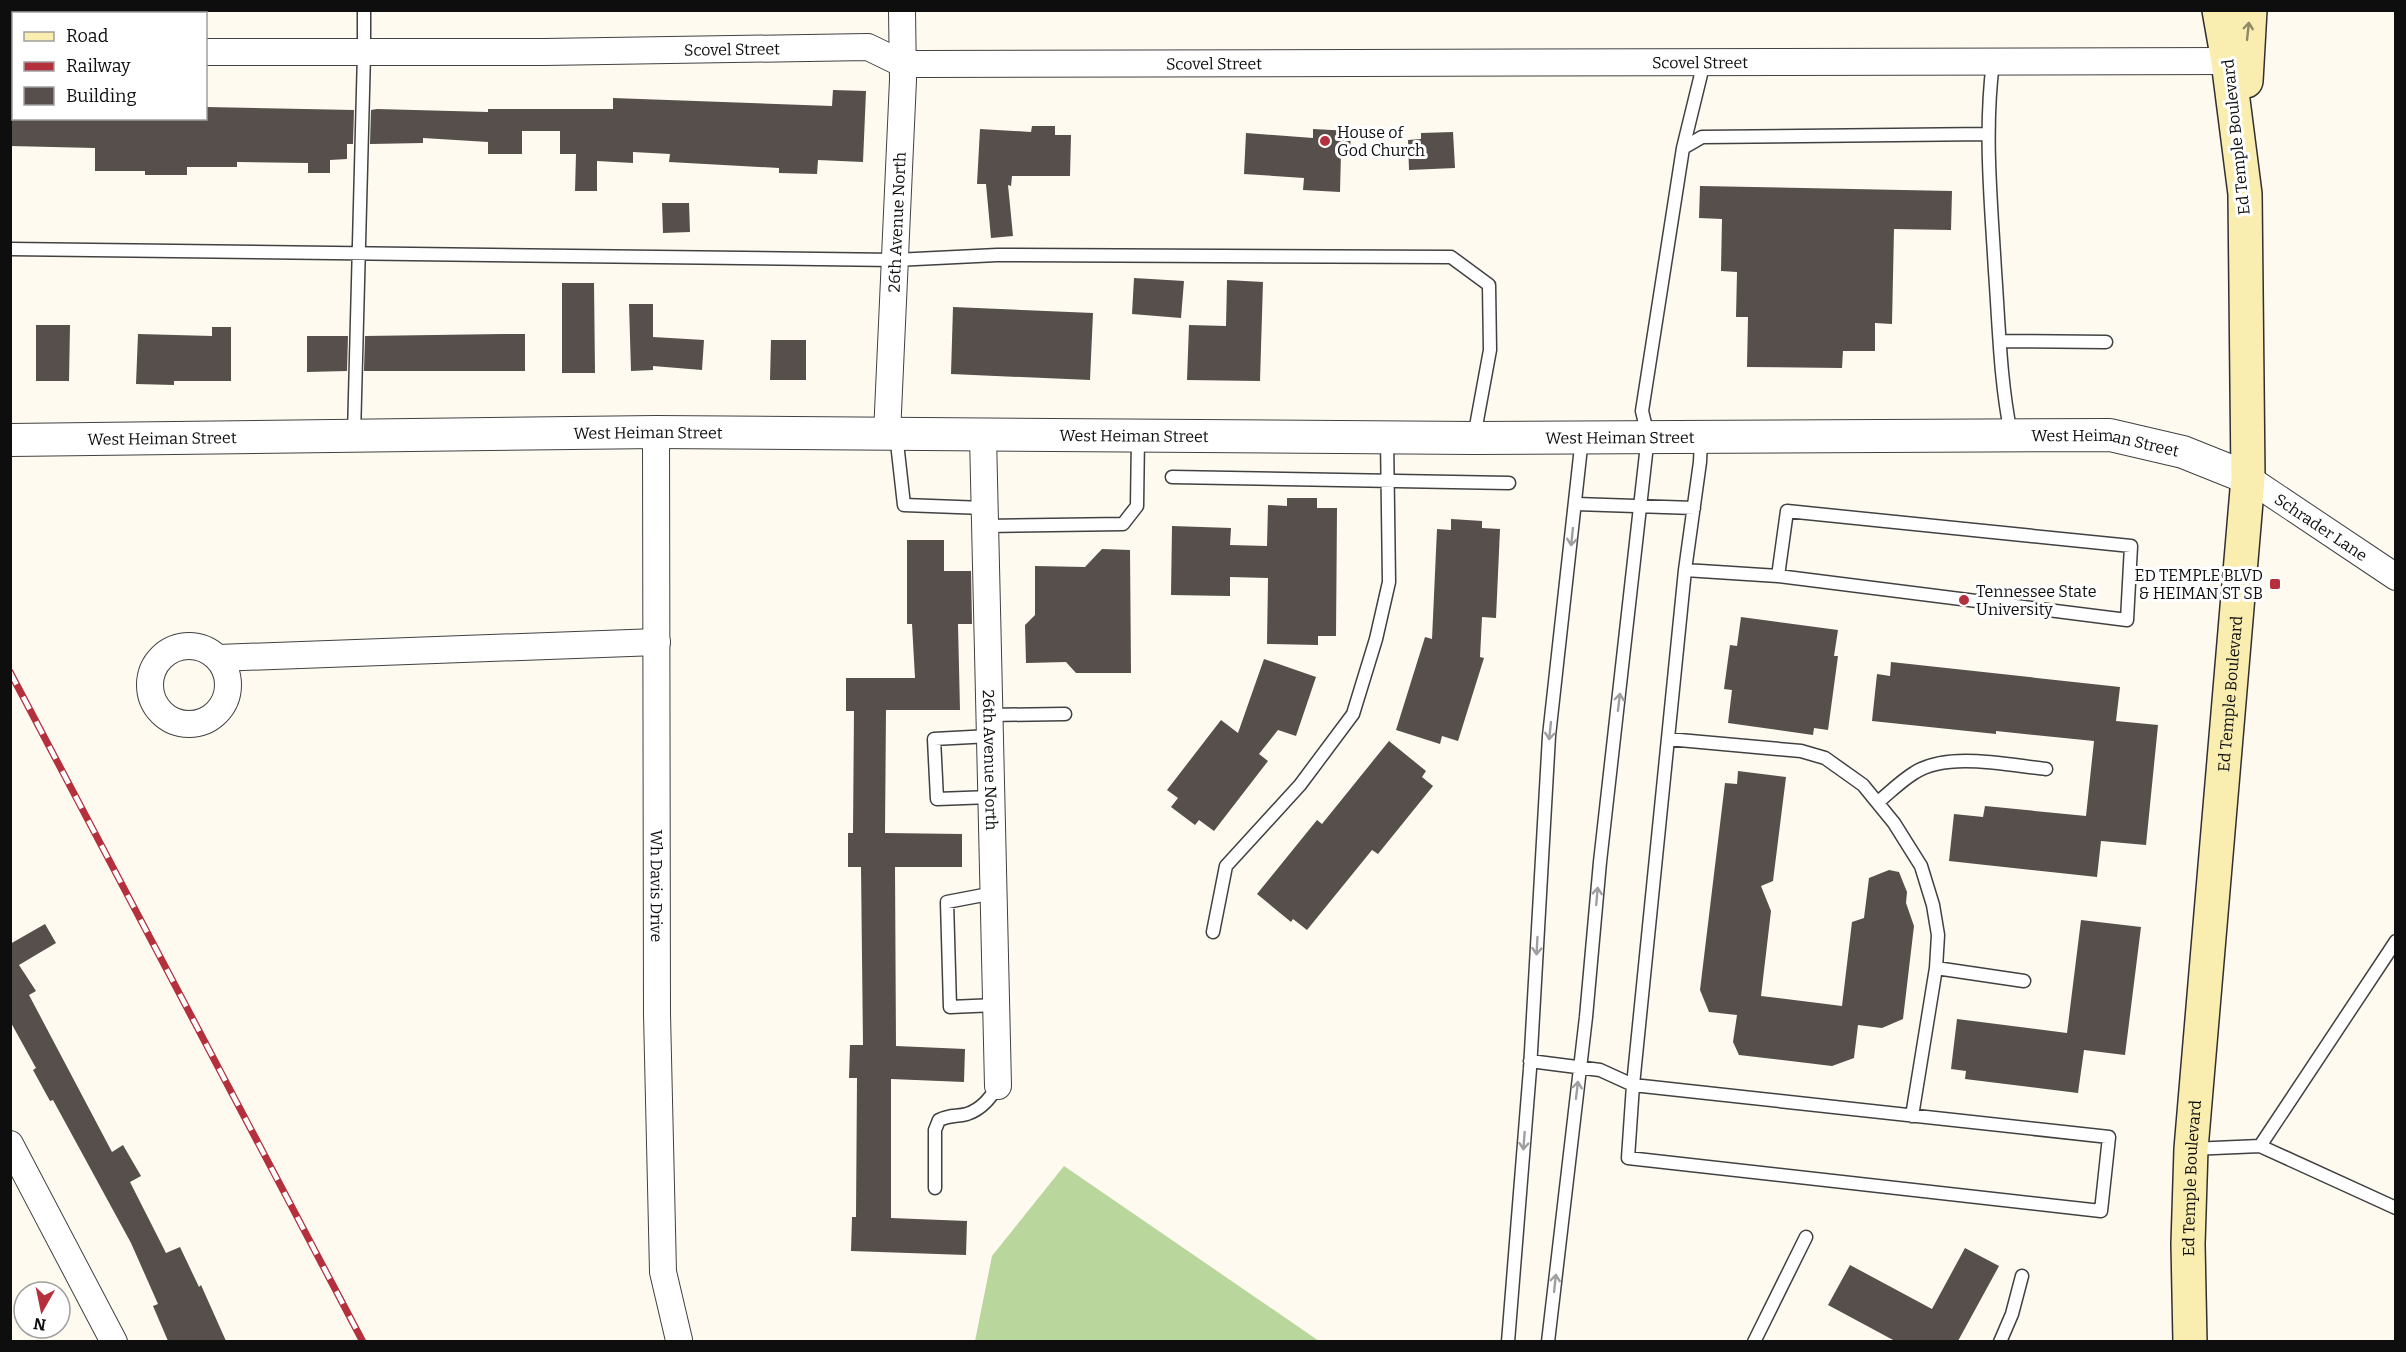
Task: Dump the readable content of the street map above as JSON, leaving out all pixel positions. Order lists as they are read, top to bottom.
{
  "streets": {
    "main road": ["Ed Temple Boulevard"],
    "street": [
      "Scovel Street",
      "26th Avenue North",
      "West Heiman Street",
      "Schrader Lane",
      "Wh Davis Drive"
    ]
  },
  "crossings": [
    ["Scovel Street", "Ed Temple Boulevard"],
    ["Scovel Street", "26th Avenue North"],
    ["Ed Temple Boulevard", "West Heiman Street"],
    ["Ed Temple Boulevard", "Schrader Lane"],
    ["26th Avenue North", "West Heiman Street"],
    ["West Heiman Street", "Schrader Lane"],
    ["West Heiman Street", "Wh Davis Drive"]
  ],
  "places": {
    "other": ["House of God Church", "Tennessee State University"],
    "transit": ["ED TEMPLE BLVD & HEIMAN ST SB"]
  },
  "legend": ["Road", "Railway", "Building"],
  "north": "bottom"
}
